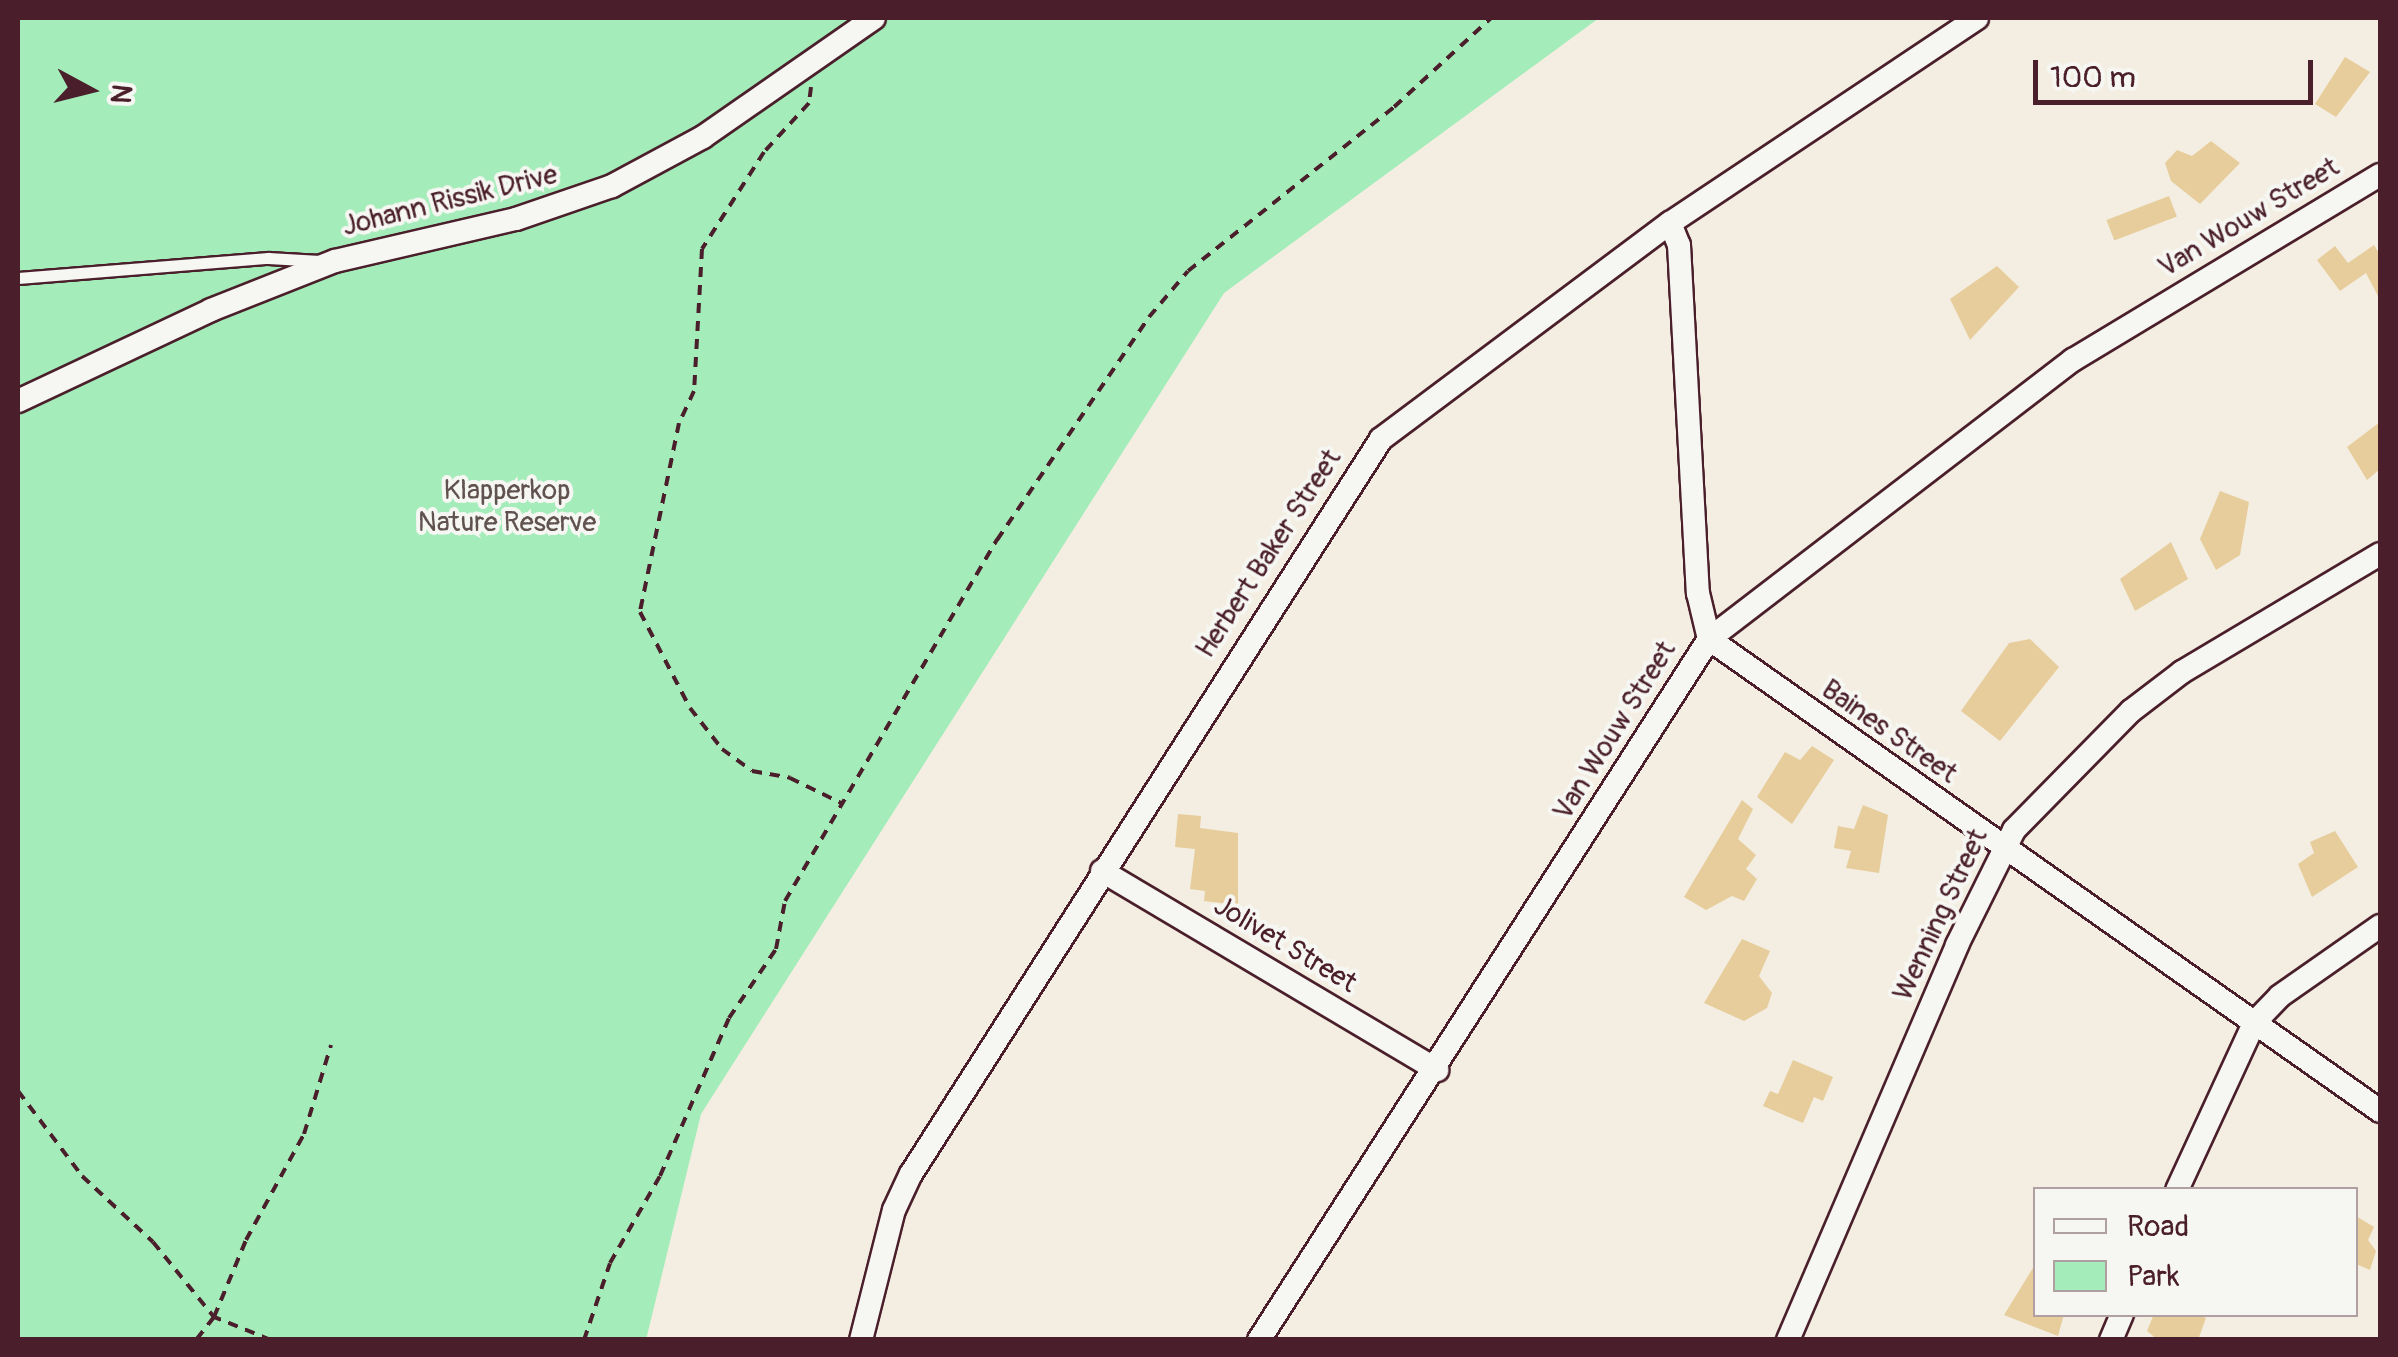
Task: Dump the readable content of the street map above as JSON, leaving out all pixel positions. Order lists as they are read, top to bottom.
{
  "streets": {
    "street": [
      "Johann Rissik Drive",
      "Van Wouw Street",
      "Herbert Baker Street",
      "Baines Street",
      "Wenning Street",
      "Jolivet Street"
    ]
  },
  "crossings": [
    ["Van Wouw Street", "Baines Street"],
    ["Van Wouw Street", "Jolivet Street"],
    ["Herbert Baker Street", "Jolivet Street"],
    ["Baines Street", "Wenning Street"]
  ],
  "parks": ["Klapperkop Nature Reserve"],
  "legend": ["Road", "Park"],
  "scale_bar": "100 m",
  "north": "right"
}
